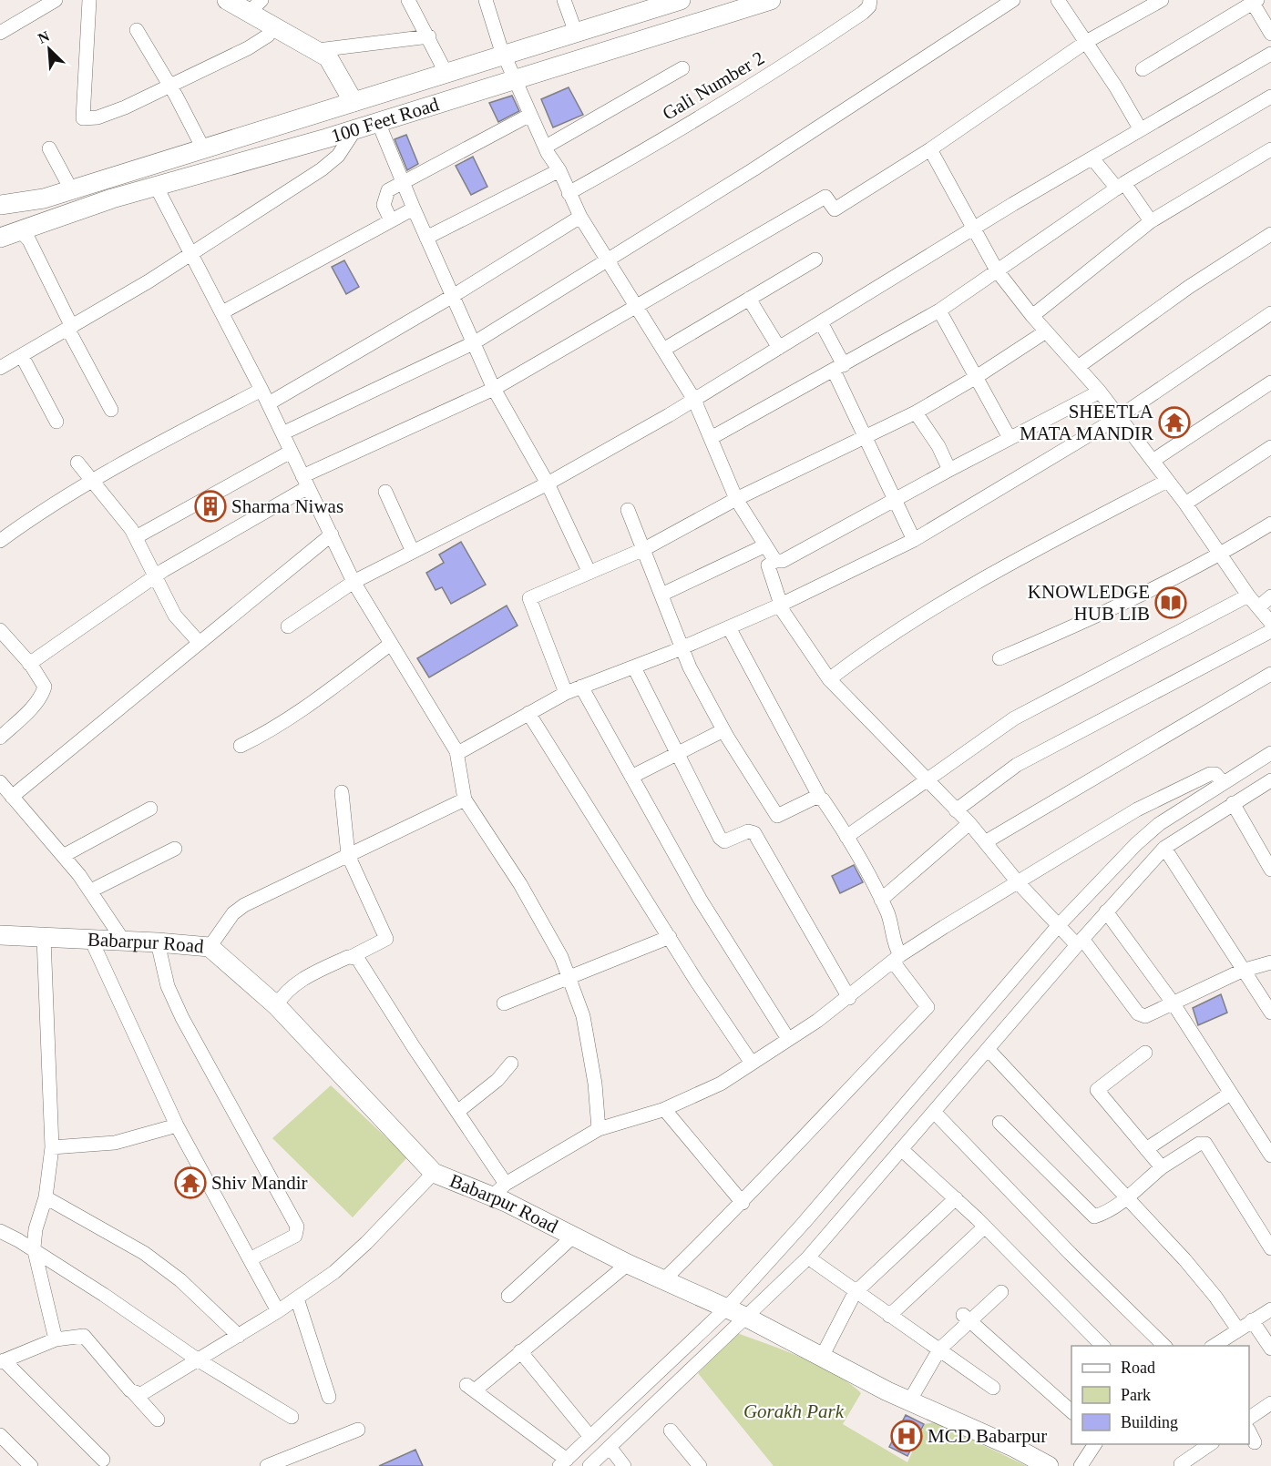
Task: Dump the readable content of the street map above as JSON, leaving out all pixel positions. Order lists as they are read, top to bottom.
{
  "streets": {
    "main road": ["100 Feet Road", "Babarpur Road"],
    "street": ["Gali Number 2"]
  },
  "parks": ["Gorakh Park"],
  "places": {
    "temple": ["SHEETLA MATA MANDIR", "Shiv Mandir"],
    "building": ["Sharma Niwas"],
    "library": ["KNOWLEDGE HUB LIB"],
    "hospital": ["MCD Babarpur"]
  },
  "legend": ["Road", "Park", "Building"],
  "north": "top left"
}
